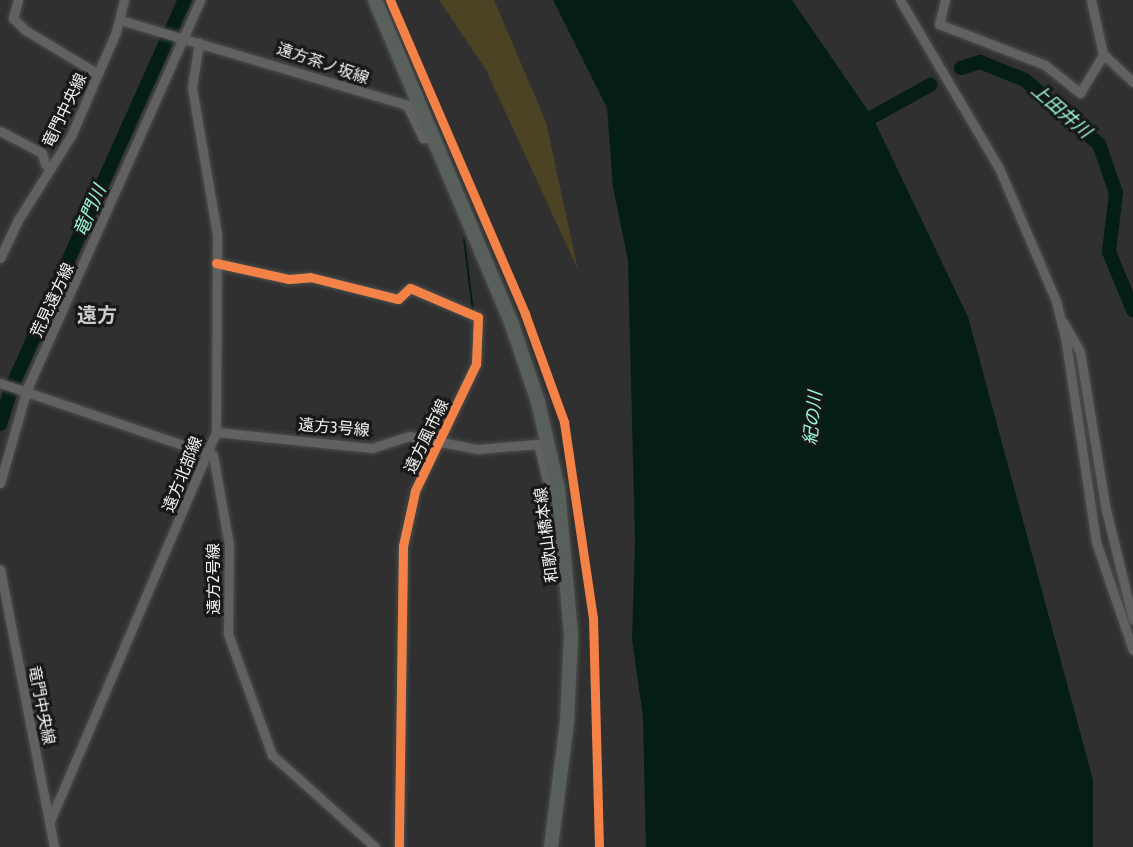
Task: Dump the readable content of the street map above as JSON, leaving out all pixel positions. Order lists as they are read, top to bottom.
{
  "streets": {
    "main road": ["和歌山橋本線"],
    "street": [
      "遠方茶ノ坂線",
      "竜門中央線",
      "荒見遠方線",
      "遠方3号線",
      "遠方風市線",
      "遠方北部線",
      "遠方2号線"
    ]
  },
  "crossings": [
    ["遠方茶ノ坂線", "竜門中央線"],
    ["遠方茶ノ坂線", "荒見遠方線"],
    ["遠方茶ノ坂線", "遠方北部線"],
    ["遠方茶ノ坂線", "和歌山橋本線"],
    ["竜門中央線", "遠方北部線"],
    ["遠方3号線", "遠方風市線"],
    ["遠方3号線", "遠方北部線"],
    ["遠方3号線", "和歌山橋本線"],
    ["遠方風市線", "遠方北部線"],
    ["遠方北部線", "遠方2号線"]
  ],
  "districts": ["遠方"],
  "water": ["上田井川", "竜門川", "紀の川"]
}
